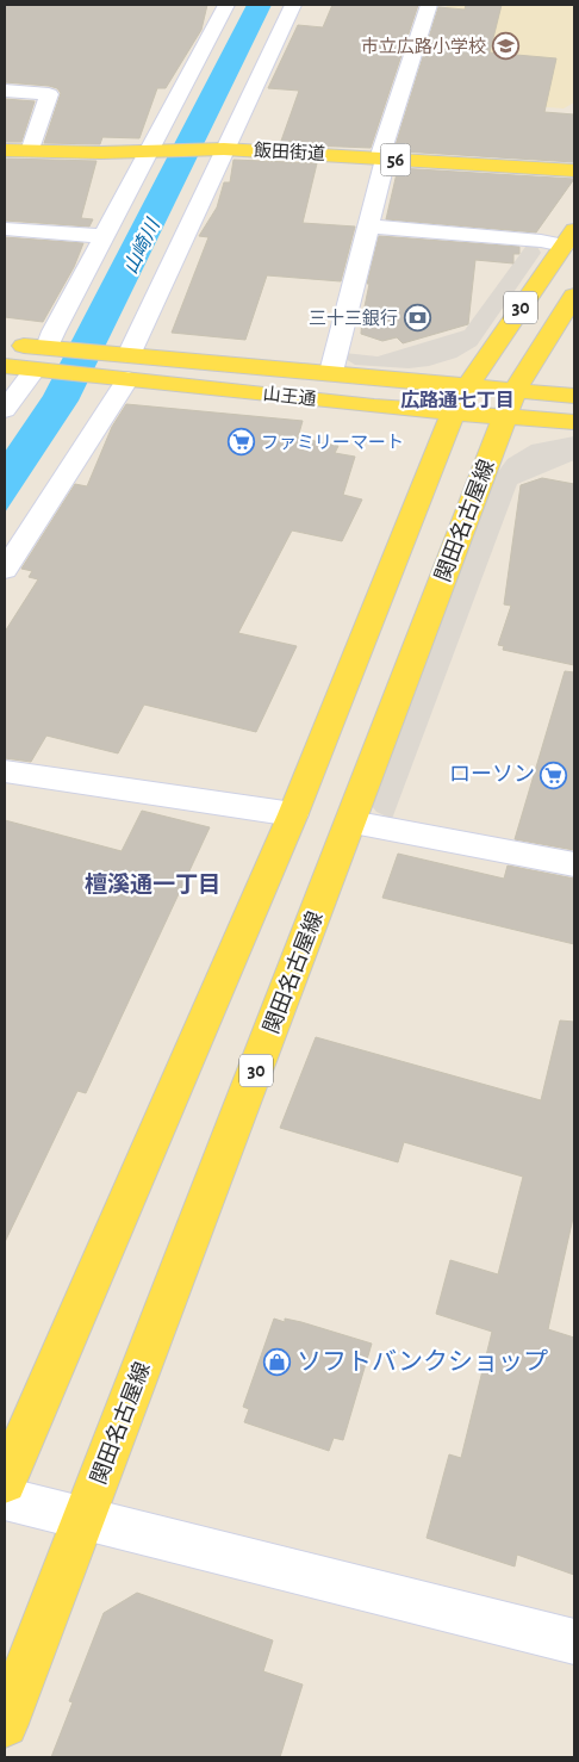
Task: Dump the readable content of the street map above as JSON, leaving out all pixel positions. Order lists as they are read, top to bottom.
{
  "streets": {
    "main road": [
      "飯田街道",
      "56",
      "30",
      "山王通",
      "関田名古屋線"
    ]
  },
  "crossings": [
    ["30", "山王通"],
    ["山王通", "関田名古屋線"]
  ],
  "districts": ["広路通七丁目", "檀溪通一丁目"],
  "water": ["山崎川"],
  "places": {
    "school or university": ["市立広路小学校"],
    "bank": ["三十三銀行"],
    "supermarket": ["ファミリーマート", "ローソン"],
    "shop": ["ソフトバンクショップ"]
  }
}
